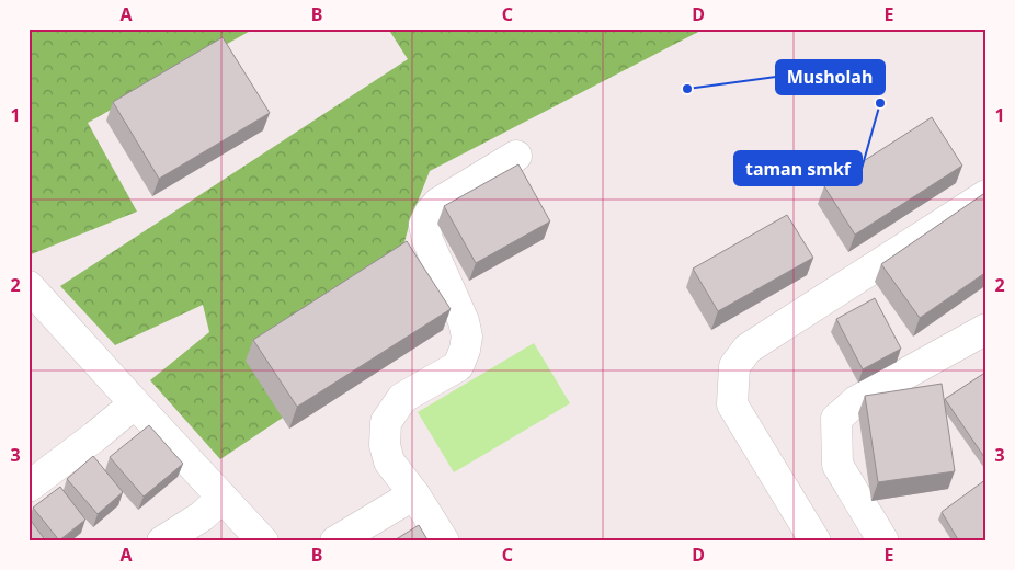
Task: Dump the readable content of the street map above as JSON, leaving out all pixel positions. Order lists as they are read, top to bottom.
{
  "places": ["Musholah", "taman smkf"],
  "grid": {
    "columns": [
      "A",
      "B",
      "C",
      "D",
      "E"
    ],
    "rows": ["1", "2", "3"]
  }
}
